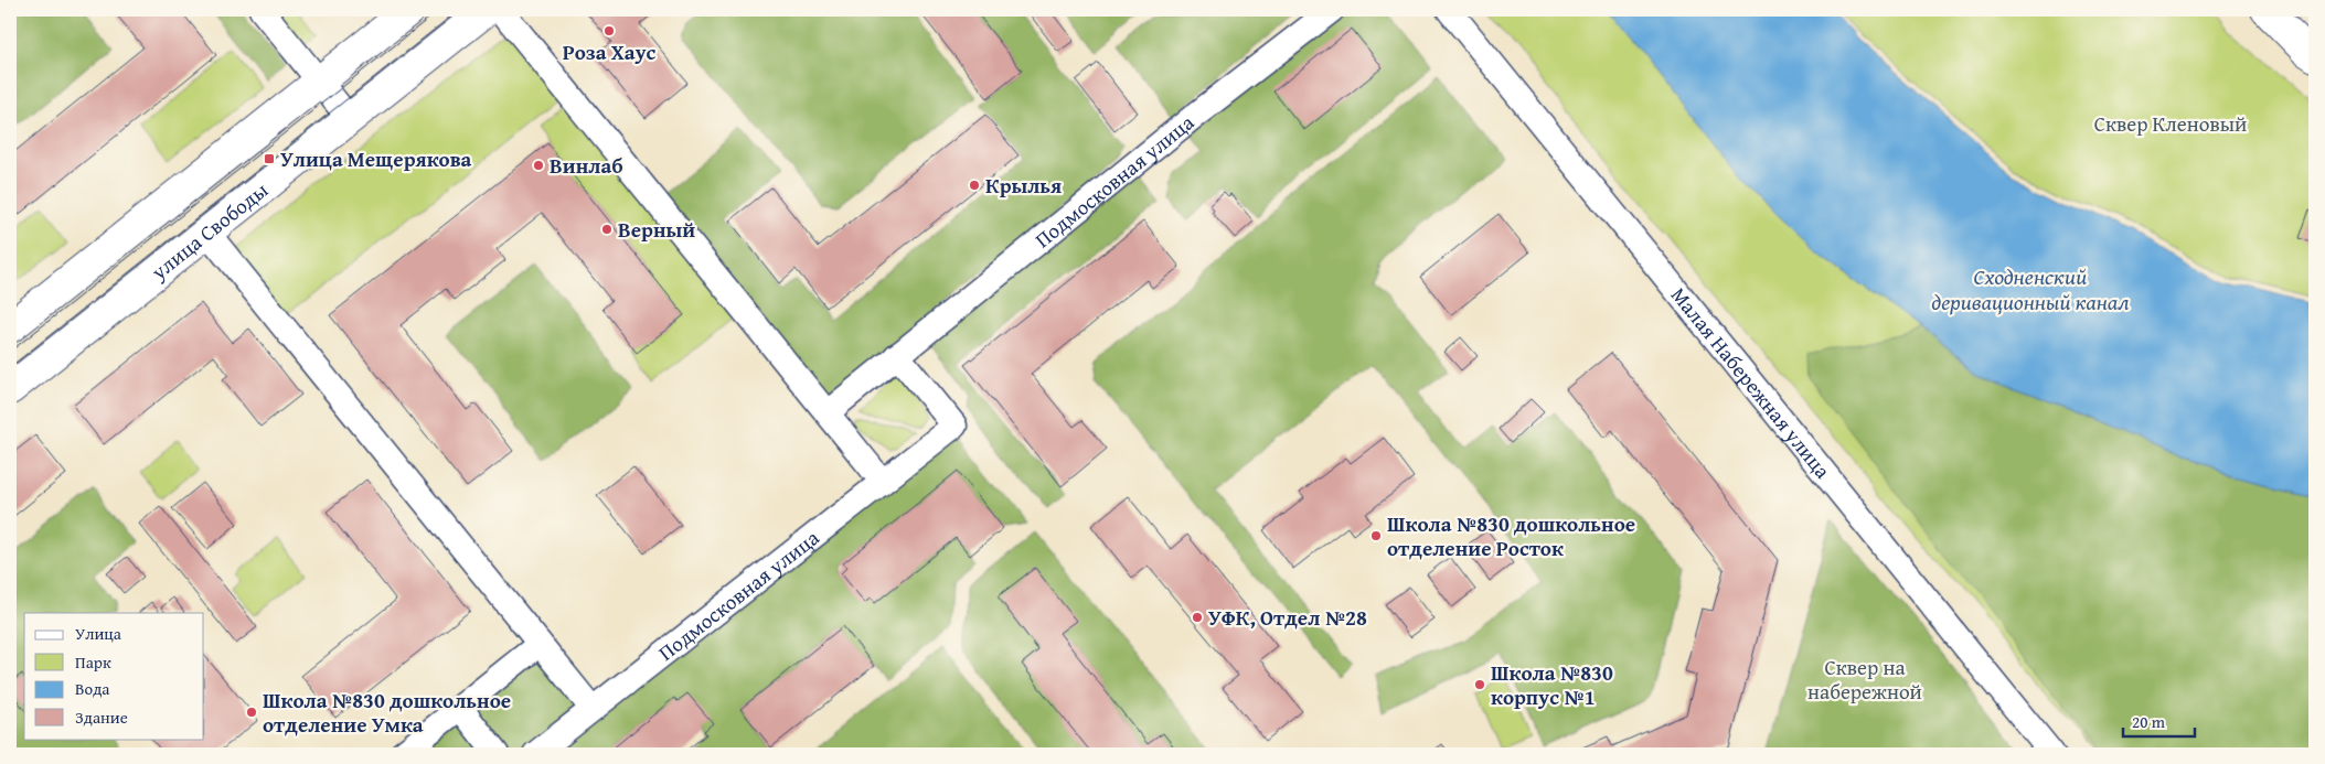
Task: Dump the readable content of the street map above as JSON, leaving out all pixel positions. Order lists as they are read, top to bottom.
{
  "streets": {
    "main road": ["улица Свободы"],
    "street": ["Подмосковная улица", "Малая Набережная улица"]
  },
  "water": ["Сходненский деривационный канал"],
  "parks": ["Сквер Кленовый", "Сквер на набережной"],
  "places": {
    "other": [
      "Роза Хаус",
      "Винлаб",
      "Крылья",
      "Верный",
      "Школа №830 дошкольное отделение Росток",
      "УФК, Отдел №28",
      "Школа №830 корпус №1",
      "Школа №830 дошкольное отделение Умка"
    ],
    "transit": ["Улица Мещерякова"]
  },
  "legend": [
    "Улица",
    "Парк",
    "Вода",
    "Здание"
  ],
  "scale_bar": "20 m"
}
